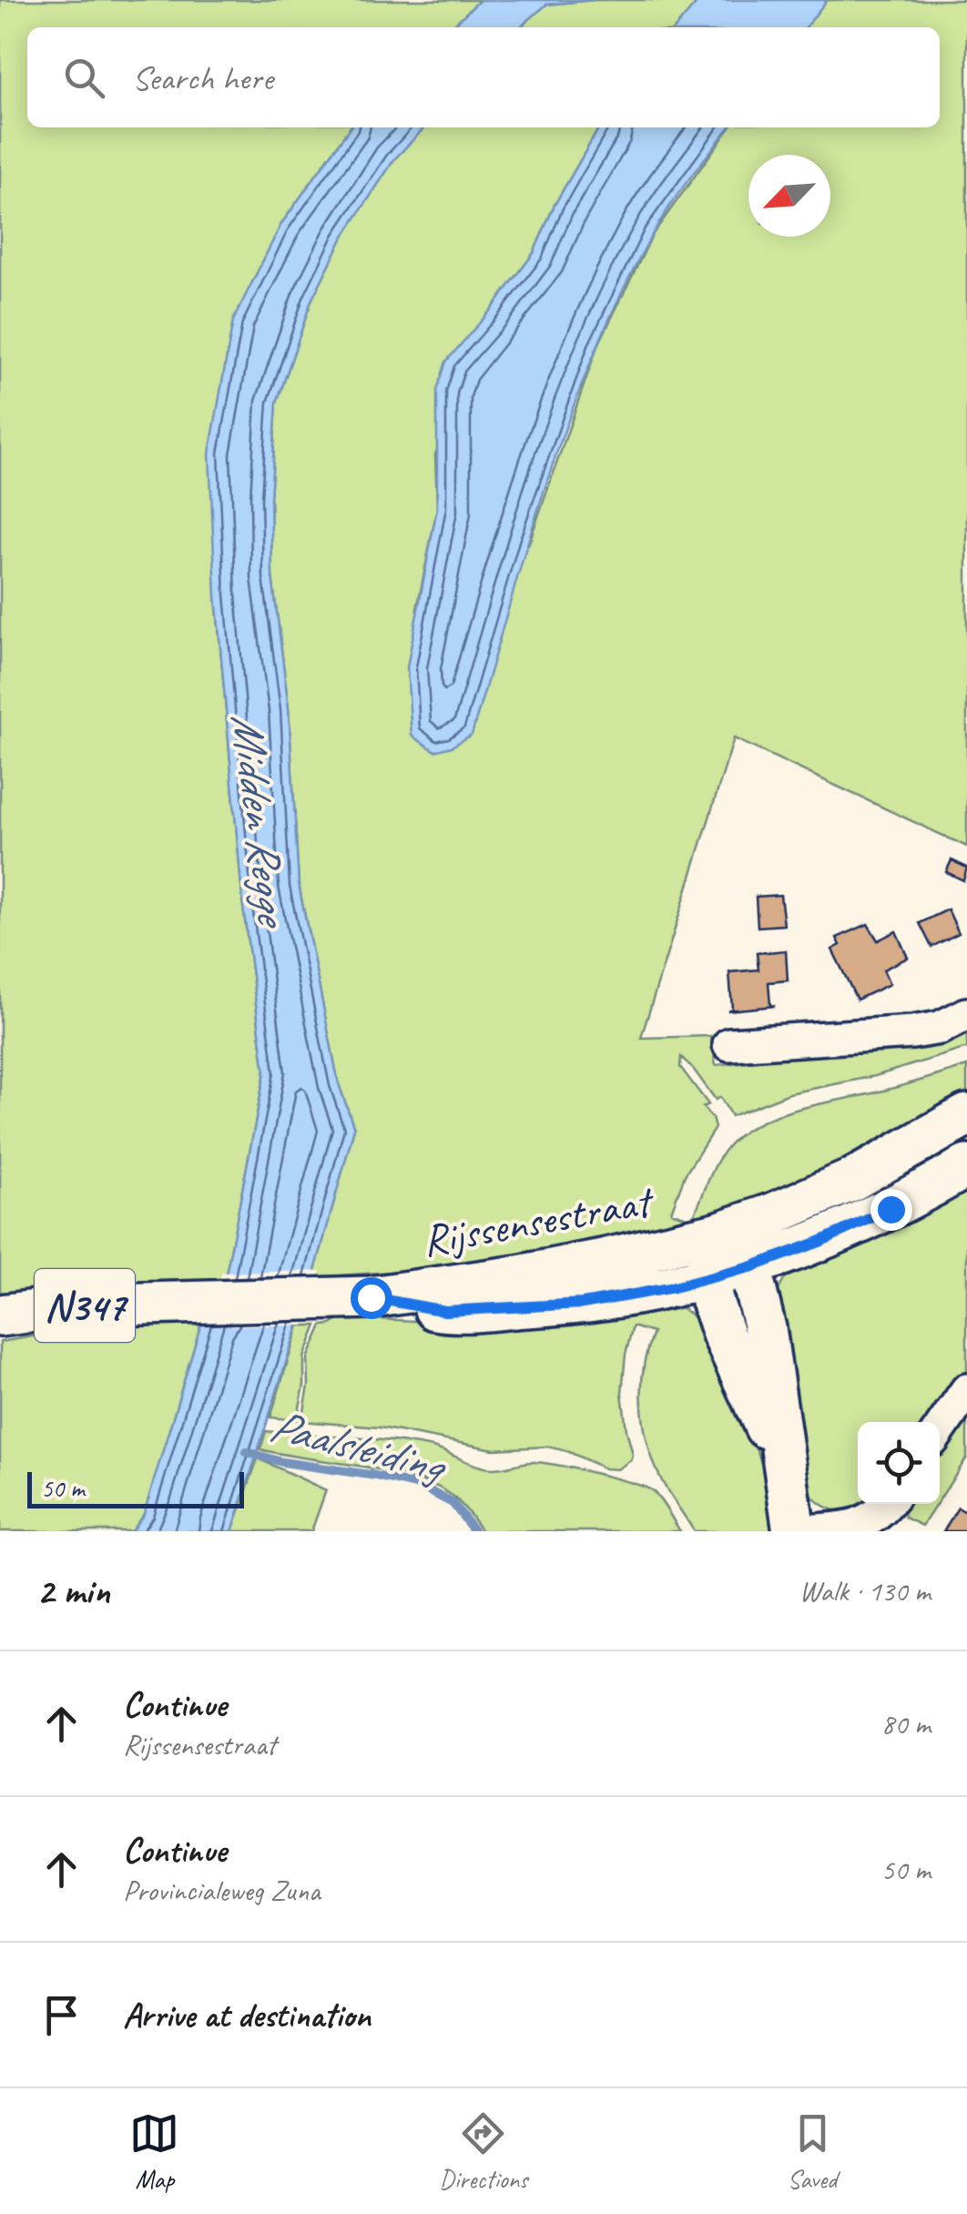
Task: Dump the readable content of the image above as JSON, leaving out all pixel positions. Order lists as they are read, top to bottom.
{
  "streets": {
    "main road": ["Rijssensestraat", "N347"]
  },
  "crossings": [
    ["Rijssensestraat", "N347"]
  ],
  "water": ["Midden Regge", "Paalsleiding"],
  "scale_bar": "50 m",
  "north": "bottom left",
  "page": {
    "search": "Search here",
    "scale": "50 m",
    "heading": ["2 min", "Walk · 130 m"],
    "list": [
      ["Continue", "Rijssensestraat", "80 m"],
      ["Continue", "Provincialeweg Zuna", "50 m"],
      "Arrive at destination"
    ],
    "nav": ["Map", "Directions", "Saved"]
  }
}
